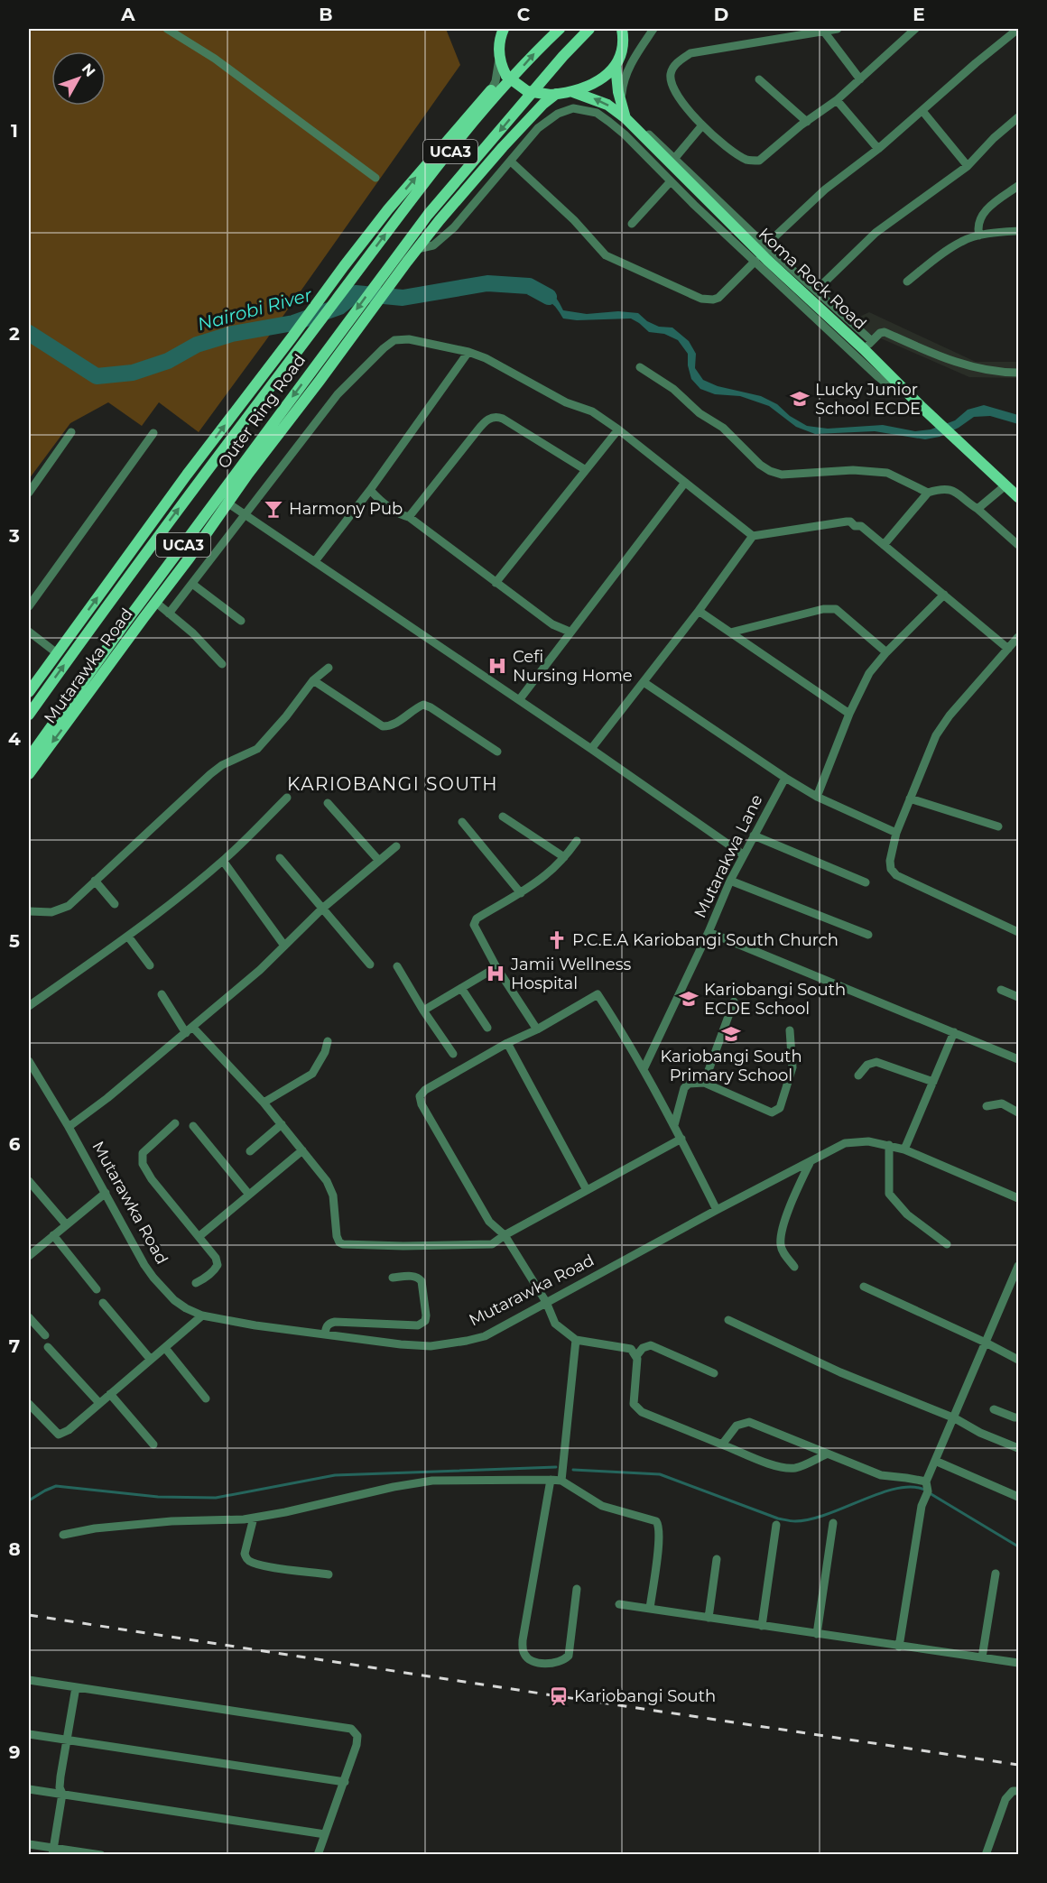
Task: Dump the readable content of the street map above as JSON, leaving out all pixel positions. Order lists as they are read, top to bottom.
{
  "streets": {
    "main road": [
      "UCA3",
      "Koma Rock Road",
      "Outer Ring Road",
      "Mutarawka Road"
    ],
    "street": ["Mutarakwa Lane"]
  },
  "crossings": [
    ["UCA3", "Outer Ring Road"],
    ["Outer Ring Road", "Mutarawka Road"]
  ],
  "districts": ["KARIOBANGI SOUTH"],
  "water": ["Nairobi River"],
  "places": {
    "school or university": ["Lucky Junior School ECDE", "Kariobangi South ECDE School", "Kariobangi South Primary School"],
    "bar": ["Harmony Pub"],
    "hospital": ["Cefi Nursing Home", "Jamii Wellness Hospital"],
    "church": ["P.C.E.A Kariobangi South Church"],
    "station": ["Kariobangi South"]
  },
  "north": "top right",
  "grid": {
    "columns": [
      "A",
      "B",
      "C",
      "D",
      "E"
    ],
    "rows": [
      "1",
      "2",
      "3",
      "4",
      "5",
      "6",
      "7",
      "8",
      "9"
    ]
  }
}
